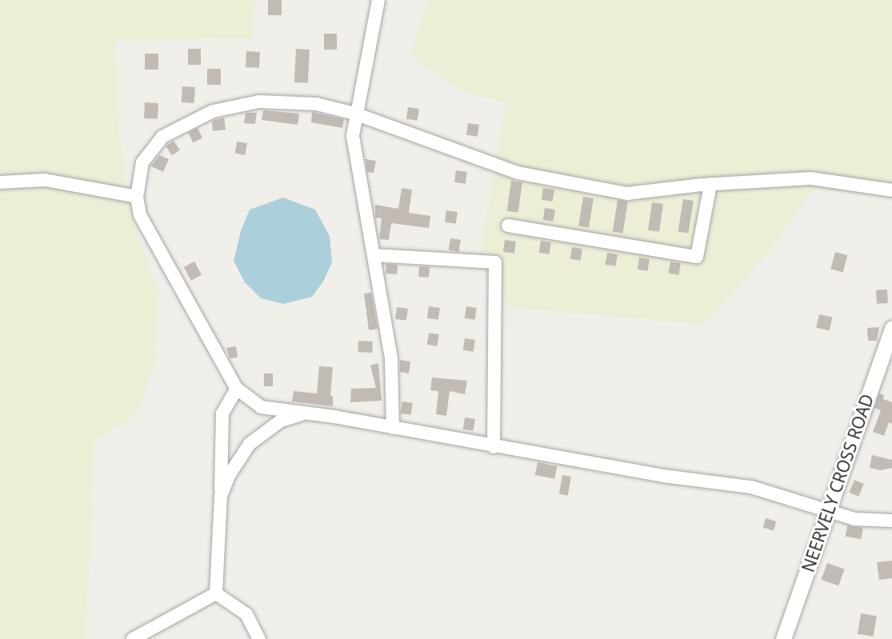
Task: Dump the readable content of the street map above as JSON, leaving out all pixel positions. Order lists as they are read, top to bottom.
{
  "streets": {
    "street": ["NEERVELY CROSS ROAD"]
  }
}
